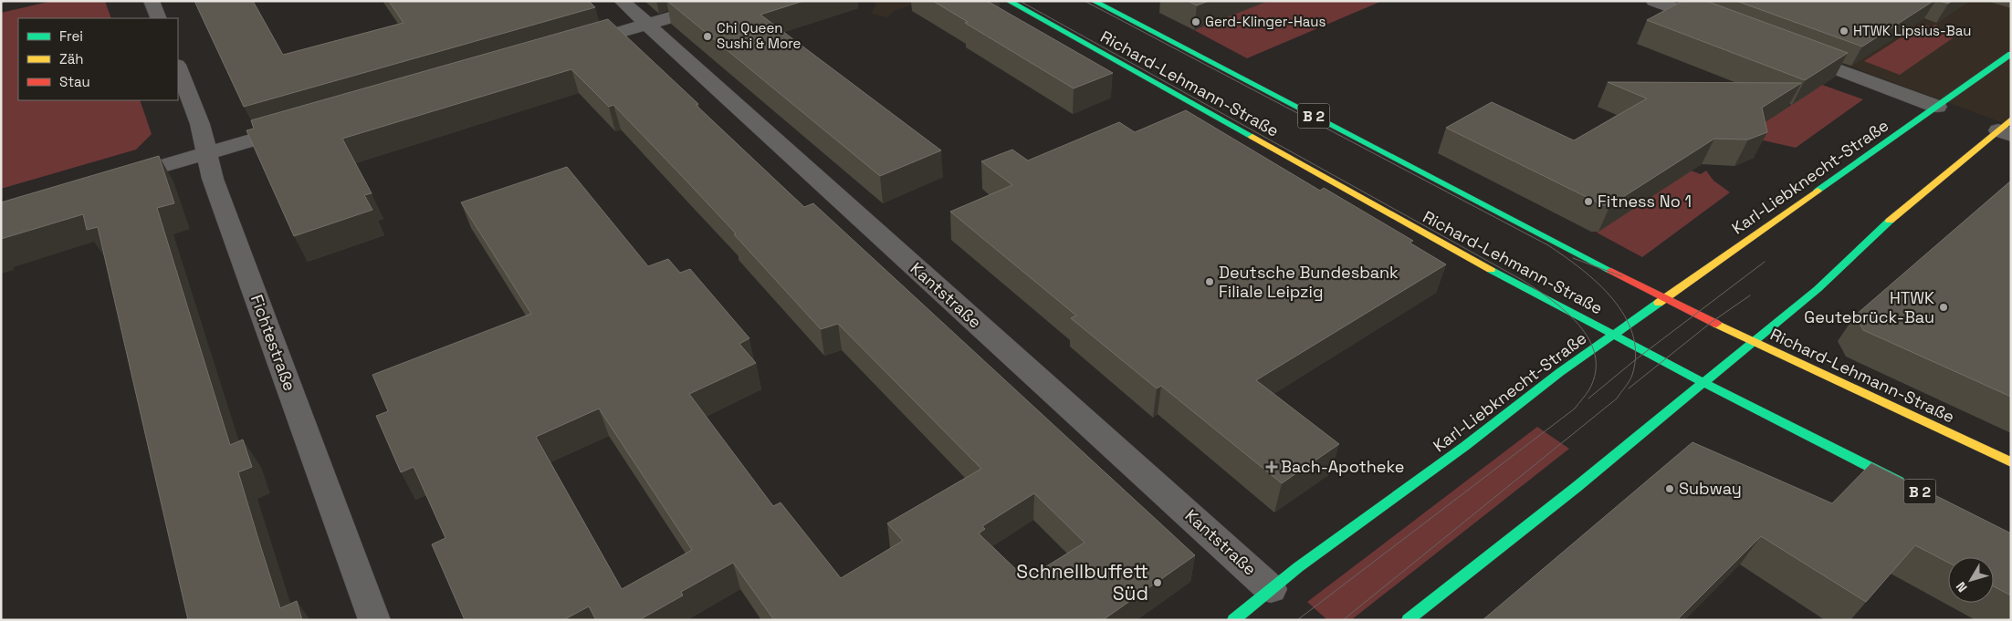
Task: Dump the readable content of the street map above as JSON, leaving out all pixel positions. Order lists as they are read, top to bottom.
{
  "streets": {
    "main road": ["Richard-Lehmann-Straße", "B 2", "Karl-Liebknecht-Straße"],
    "street": ["Kantstraße", "Fichtestraße"]
  },
  "crossings": [
    ["Richard-Lehmann-Straße", "Karl-Liebknecht-Straße"],
    ["Karl-Liebknecht-Straße", "Kantstraße"]
  ],
  "places": {
    "other": [
      "Gerd-Klinger-Haus",
      "HTWK Lipsius-Bau",
      "Chi Queen Sushi & More",
      "Fitness No 1",
      "Deutsche Bundesbank Filiale Leipzig",
      "HTWK Geutebrück-Bau",
      "Subway",
      "Schnellbuffett Süd"
    ],
    "health": ["Bach-Apotheke"]
  },
  "legend": ["Frei", "Zäh", "Stau"],
  "north": "bottom left"
}
